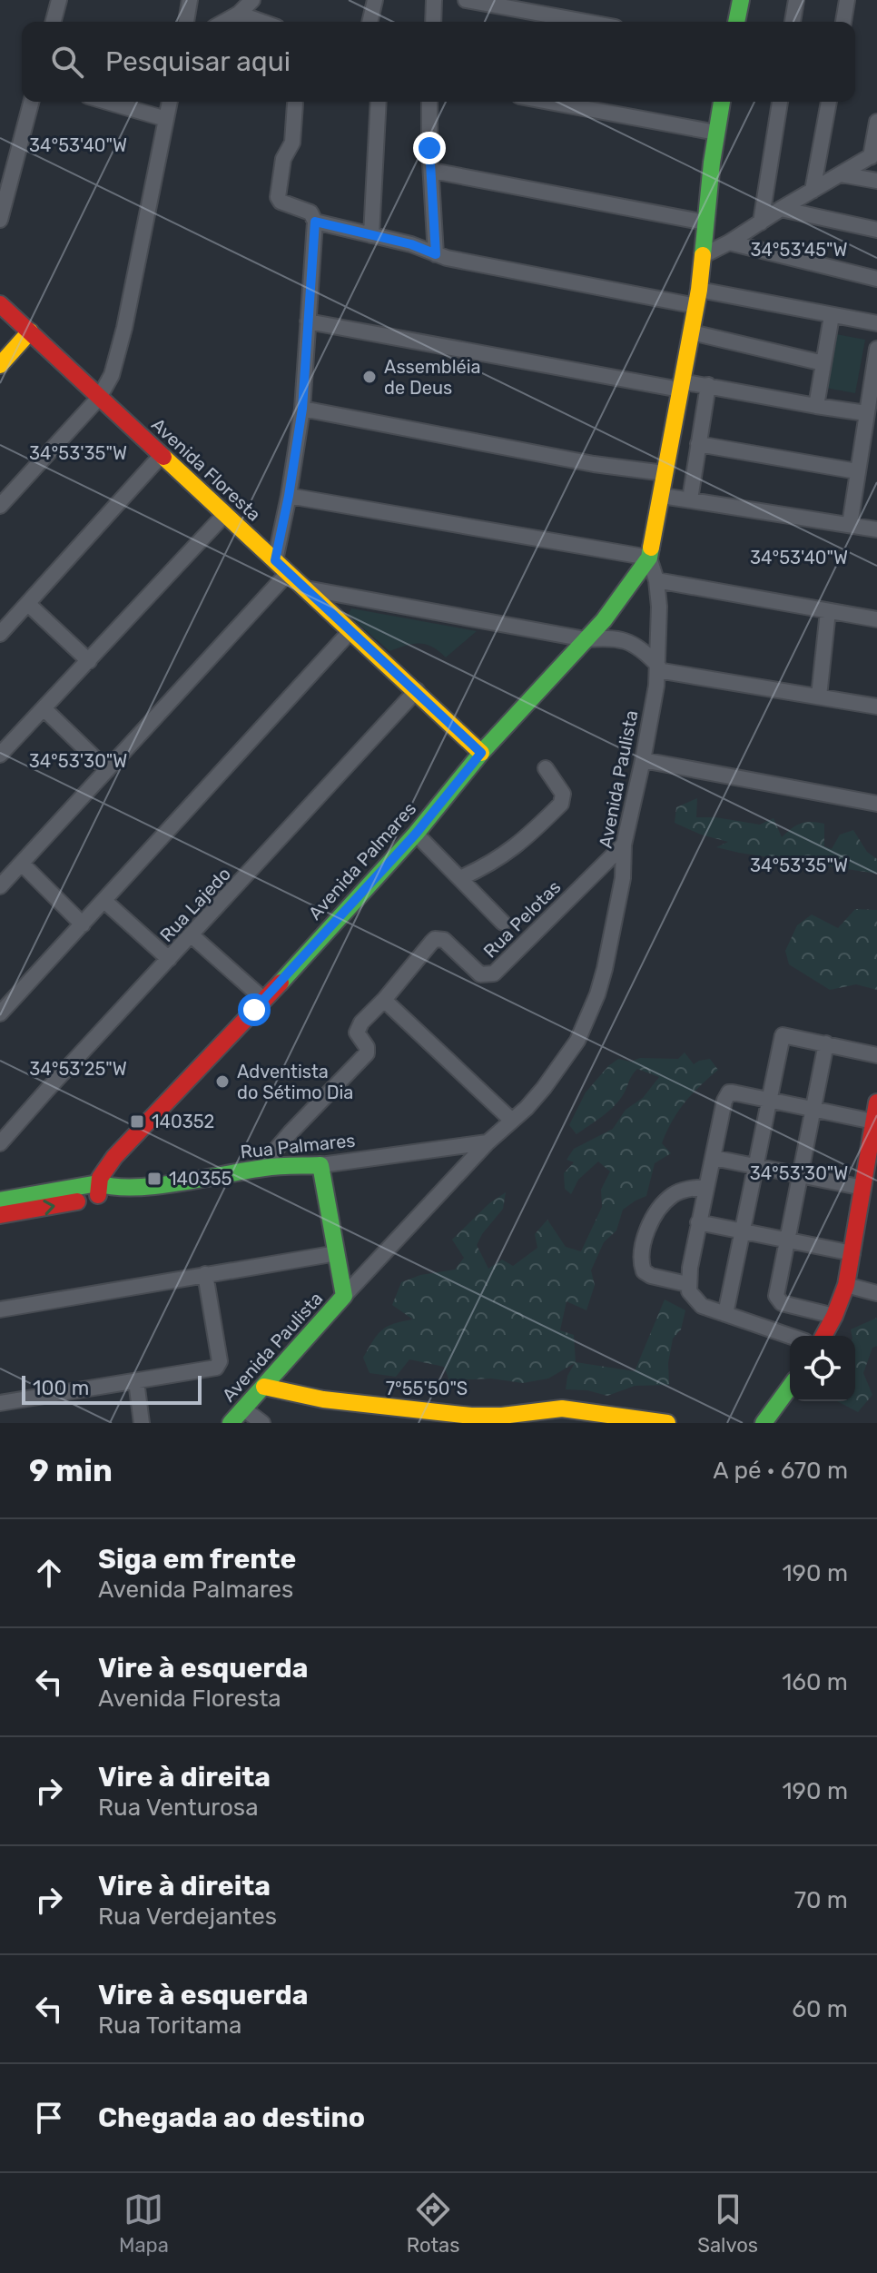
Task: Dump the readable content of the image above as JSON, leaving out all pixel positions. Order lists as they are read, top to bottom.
{
  "streets": {
    "main road": [
      "Avenida Floresta",
      "Avenida Paulista",
      "Avenida Palmares",
      "Rua Palmares"
    ],
    "street": ["Rua Lajedo", "Rua Pelotas"]
  },
  "crossings": [
    ["Avenida Floresta", "Avenida Palmares"],
    ["Avenida Floresta", "Rua Lajedo"],
    ["Avenida Paulista", "Avenida Palmares"],
    ["Avenida Paulista", "Rua Pelotas"],
    ["Avenida Paulista", "Rua Palmares"],
    ["Avenida Palmares", "Rua Palmares"],
    ["Rua Pelotas", "Rua Palmares"]
  ],
  "places": {
    "other": ["Assembléia de Deus", "Adventista do Sétimo Dia"],
    "transit": ["140352", "140355"]
  },
  "scale_bar": "100 m",
  "page": {
    "search": "Pesquisar aqui",
    "scale": "100 m",
    "heading": ["9 min", "A pé · 670 m"],
    "list": [
      ["Siga em frente", "Avenida Palmares", "190 m"],
      ["Vire à esquerda", "Avenida Floresta", "160 m"],
      ["Vire à direita", "Rua Venturosa", "190 m"],
      ["Vire à direita", "Rua Verdejantes", "70 m"],
      ["Vire à esquerda", "Rua Toritama", "60 m"],
      "Chegada ao destino"
    ],
    "nav": ["Mapa", "Rotas", "Salvos"]
  },
  "coordinates": [
    "34°53'40\"W",
    "34°53'45\"W",
    "34°53'35\"W",
    "34°53'30\"W",
    "34°53'25\"W",
    "7°55'50\"S"
  ]
}
